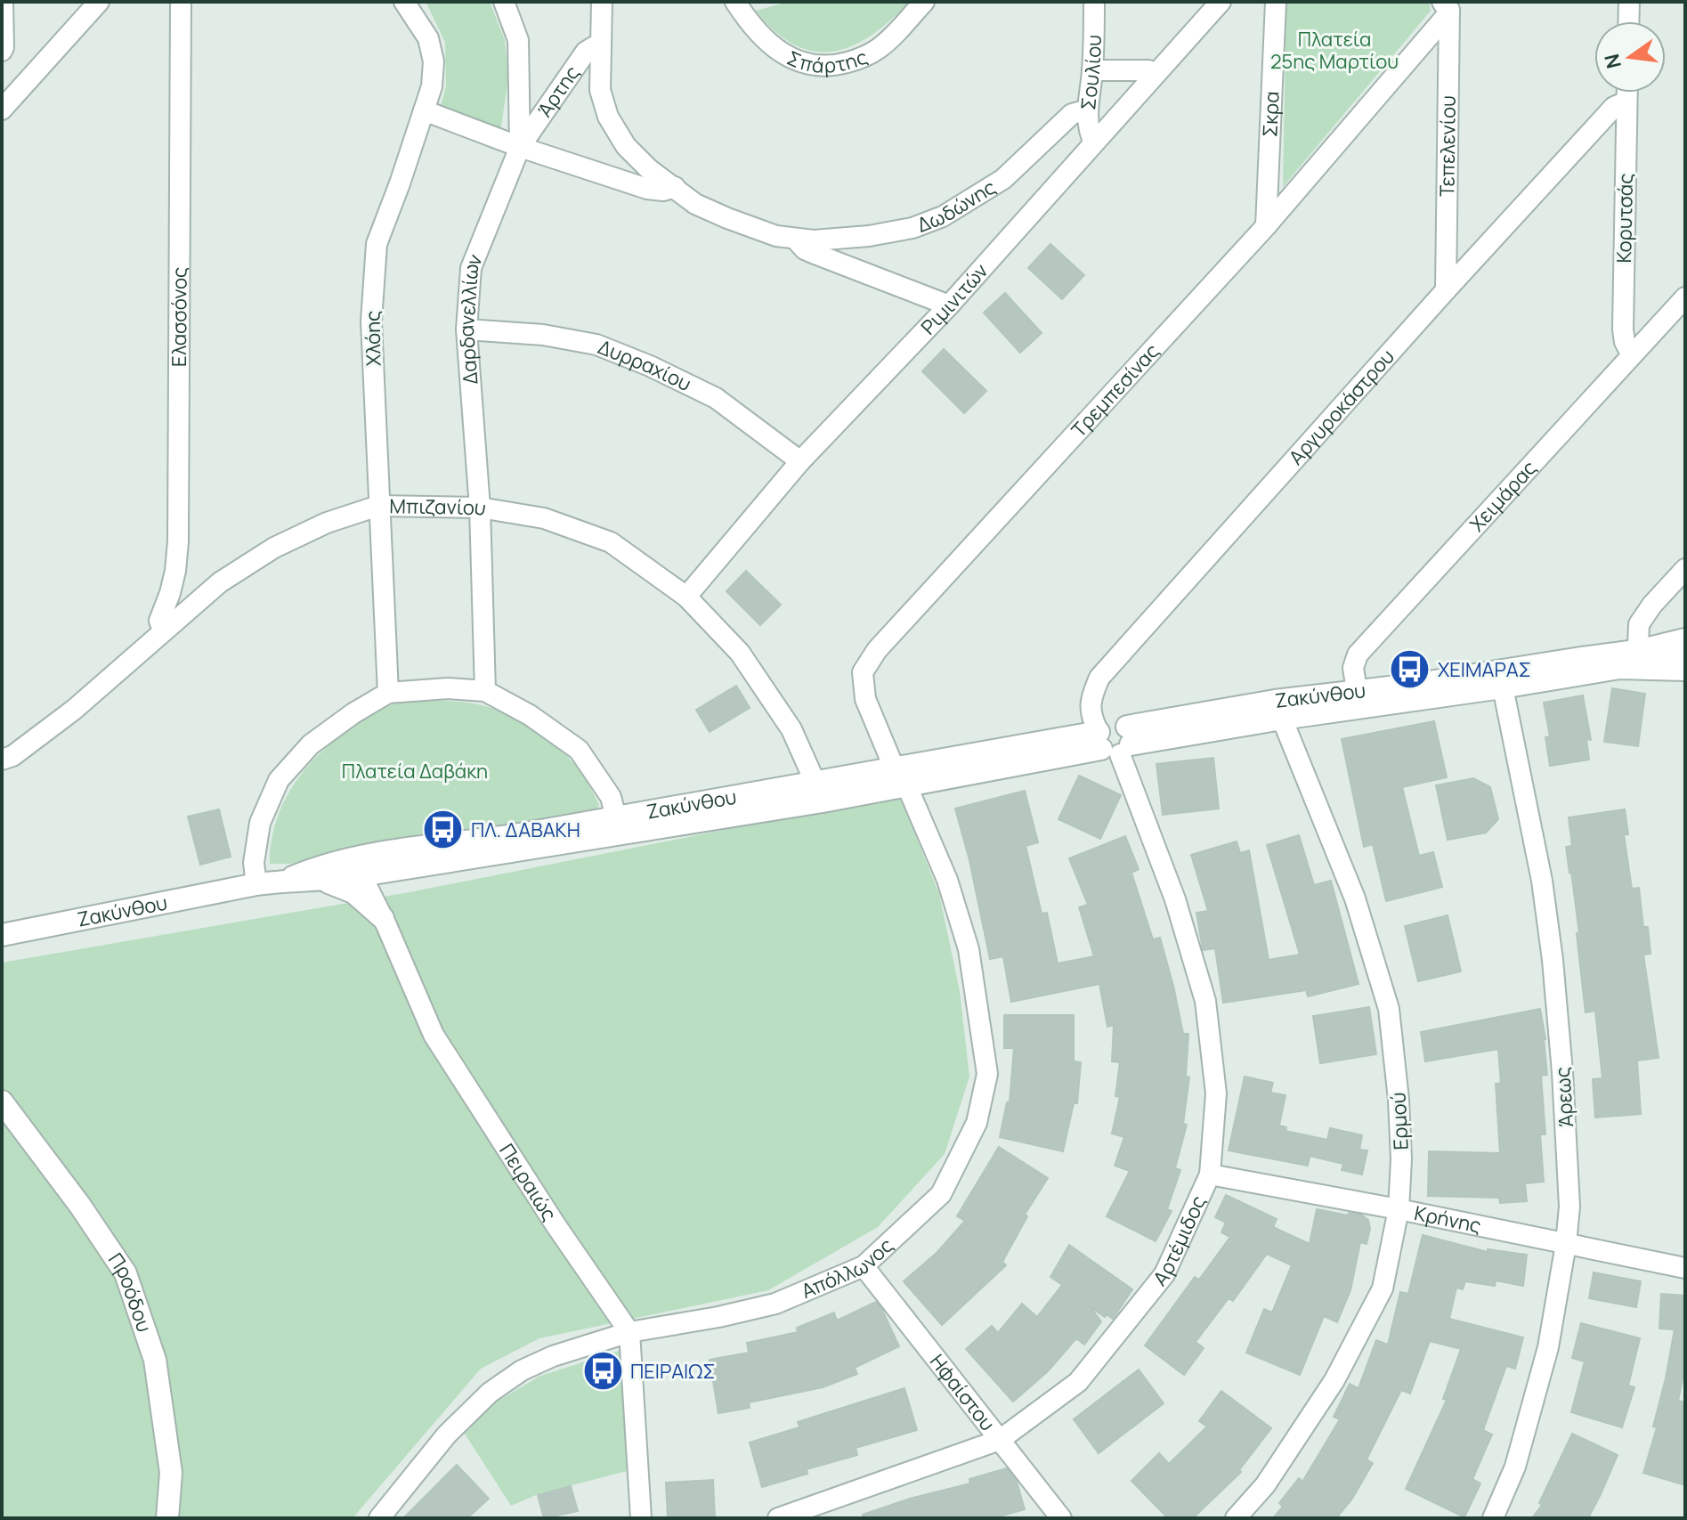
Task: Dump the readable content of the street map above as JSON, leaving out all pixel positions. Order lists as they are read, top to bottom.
{
  "streets": {
    "street": [
      "Σπάρτης",
      "Σουλίου",
      "Άρτης",
      "Σκρα",
      "Τεπελενίου",
      "Δωδώνης",
      "Κορυτσάς",
      "Ριμινιτών",
      "Ελασσόνος",
      "Δαρδανελλίων",
      "Χλόης",
      "Δυρραχίου",
      "Τρεμπεσίνας",
      "Αργυροκάστρου",
      "Χειμάρας",
      "Μπιζανίου",
      "Ζακύνθου",
      "Άρεως",
      "Ερμού",
      "Πειραιώς",
      "Κρήνης",
      "Αρτέμιδος",
      "Απόλλωνος",
      "Προόδου",
      "Ηφαίστου"
    ]
  },
  "crossings": [
    ["Σουλίου", "Δωδώνης"],
    ["Σουλίου", "Ριμινιτών"],
    ["Άρτης", "Δωδώνης"],
    ["Άρτης", "Δαρδανελλίων"],
    ["Σκρα", "Τρεμπεσίνας"],
    ["Τεπελενίου", "Τρεμπεσίνας"],
    ["Τεπελενίου", "Αργυροκάστρου"],
    ["Δωδώνης", "Ριμινιτών"],
    ["Κορυτσάς", "Αργυροκάστρου"],
    ["Κορυτσάς", "Χειμάρας"],
    ["Ριμινιτών", "Δυρραχίου"],
    ["Ριμινιτών", "Μπιζανίου"],
    ["Ελασσόνος", "Μπιζανίου"],
    ["Δαρδανελλίων", "Δυρραχίου"],
    ["Δαρδανελλίων", "Μπιζανίου"],
    ["Χλόης", "Μπιζανίου"],
    ["Τρεμπεσίνας", "Ζακύνθου"],
    ["Τρεμπεσίνας", "Απόλλωνος"],
    ["Αργυροκάστρου", "Ζακύνθου"],
    ["Αργυροκάστρου", "Αρτέμιδος"],
    ["Χειμάρας", "Ζακύνθου"],
    ["Μπιζανίου", "Ζακύνθου"],
    ["Ζακύνθου", "Άρεως"],
    ["Ζακύνθου", "Ερμού"],
    ["Ζακύνθου", "Πειραιώς"],
    ["Ζακύνθου", "Αρτέμιδος"],
    ["Ζακύνθου", "Απόλλωνος"],
    ["Άρεως", "Κρήνης"],
    ["Ερμού", "Κρήνης"],
    ["Πειραιώς", "Απόλλωνος"],
    ["Κρήνης", "Αρτέμιδος"],
    ["Αρτέμιδος", "Ηφαίστου"],
    ["Απόλλωνος", "Ηφαίστου"]
  ],
  "parks": ["Πλατεία 25ης Μαρτίου", "Πλατεία Δαβάκη"],
  "places": {
    "bus stop": ["ΧΕΙΜΑΡΑΣ", "ΠΛ. ΔΑΒΑΚΗ", "ΠΕΙΡΑΙΩΣ"]
  },
  "north": "left"
}
